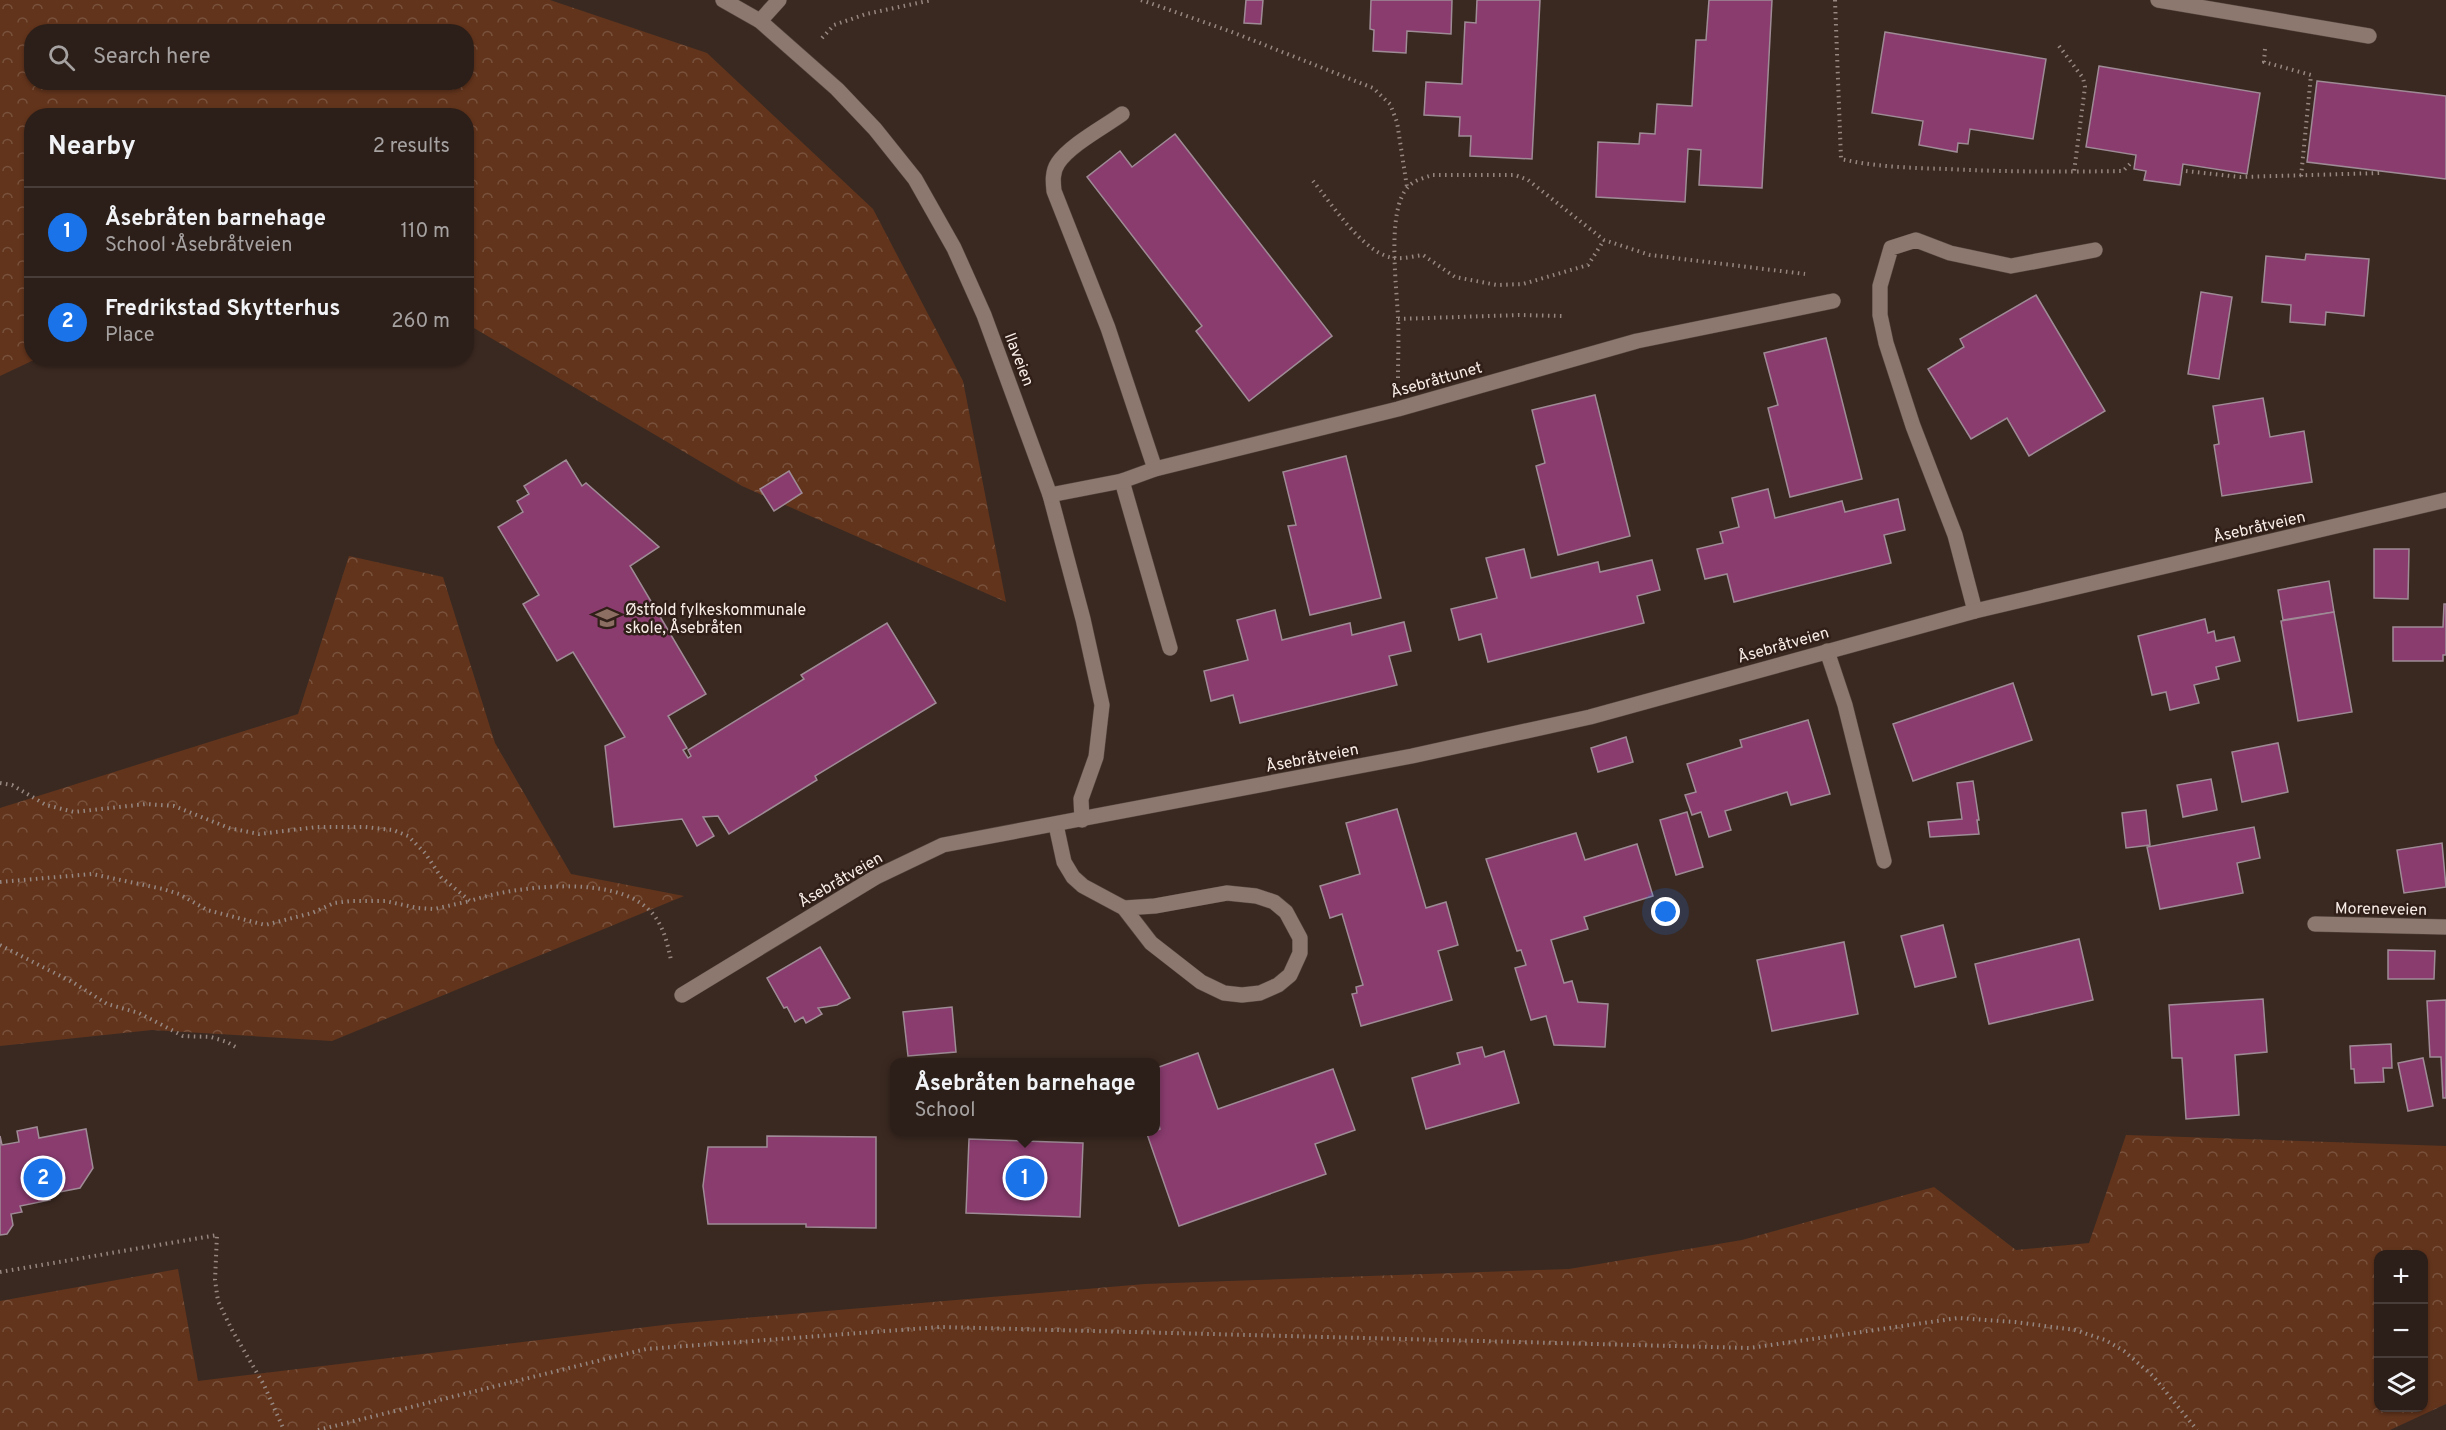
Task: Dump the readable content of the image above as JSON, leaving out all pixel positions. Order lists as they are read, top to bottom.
{
  "streets": {
    "street": [
      "Ilaveien",
      "Åsebråttunet",
      "Åsebråtveien",
      "Moreneveien"
    ]
  },
  "crossings": [
    ["Ilaveien", "Åsebråttunet"],
    ["Ilaveien", "Åsebråtveien"]
  ],
  "places": {
    "school or university": ["Østfold fylkeskommunale skole, Åsebråten"]
  },
  "page": {
    "search": "Search here",
    "heading": ["Nearby", "2 results"],
    "list": [
      {
        "mark": "1",
        "name": "Åsebråten barnehage",
        "note": "School · Åsebråtveien",
        "value": "110 m"
      },
      {
        "mark": "2",
        "name": "Fredrikstad Skytterhus",
        "note": "Place",
        "value": "260 m"
      }
    ],
    "popup": ["Åsebråten barnehage", "School"],
    "pins": ["1", "2"],
    "map_buttons": ["+", "−"]
  }
}
